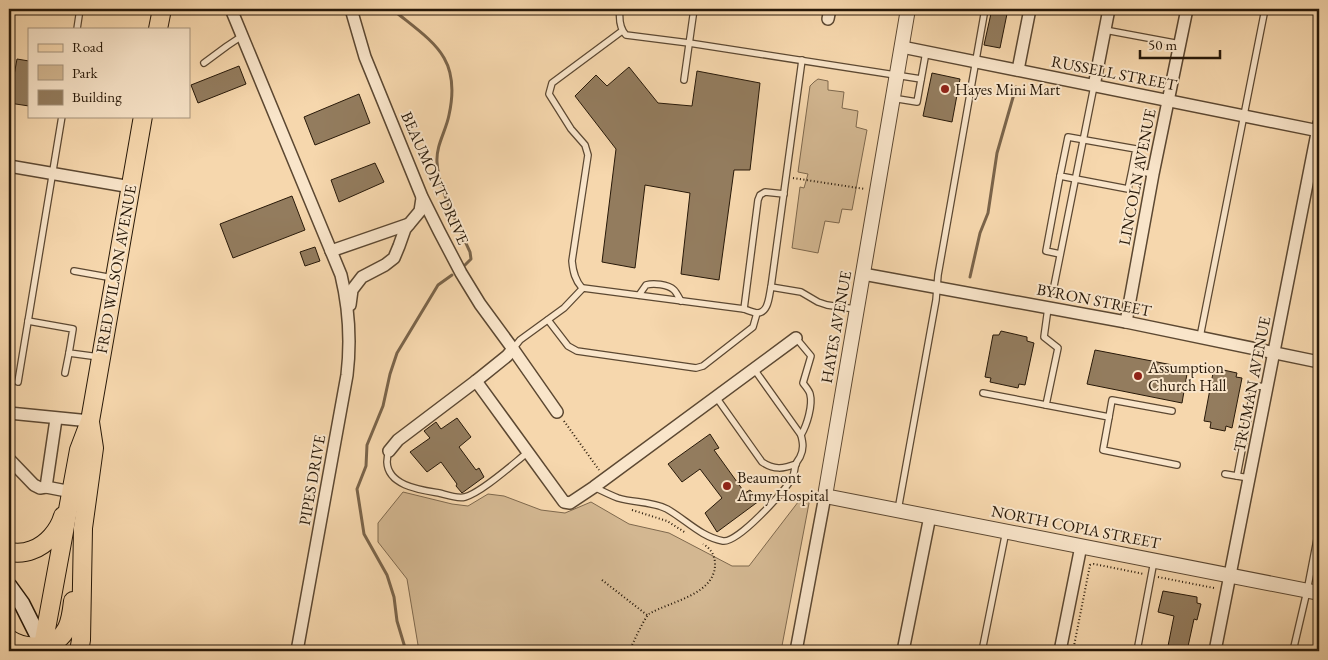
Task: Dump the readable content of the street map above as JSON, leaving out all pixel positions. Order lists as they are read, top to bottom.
{
  "streets": {
    "main road": ["FRED WILSON AVENUE"],
    "street": [
      "RUSSELL STREET",
      "LINCOLN AVENUE",
      "BEAUMONT DRIVE",
      "BYRON STREET",
      "HAYES AVENUE",
      "TRUMAN AVENUE",
      "PIPES DRIVE",
      "NORTH COPIA STREET"
    ]
  },
  "crossings": [
    ["RUSSELL STREET", "LINCOLN AVENUE"],
    ["RUSSELL STREET", "HAYES AVENUE"],
    ["RUSSELL STREET", "TRUMAN AVENUE"],
    ["LINCOLN AVENUE", "BYRON STREET"],
    ["BEAUMONT DRIVE", "PIPES DRIVE"],
    ["BYRON STREET", "HAYES AVENUE"],
    ["BYRON STREET", "TRUMAN AVENUE"],
    ["HAYES AVENUE", "NORTH COPIA STREET"],
    ["TRUMAN AVENUE", "NORTH COPIA STREET"]
  ],
  "places": ["Hayes Mini Mart", "Assumption Church Hall", "Beaumont Army Hospital"],
  "legend": ["Road", "Park", "Building"],
  "scale_bar": "50 m"
}
